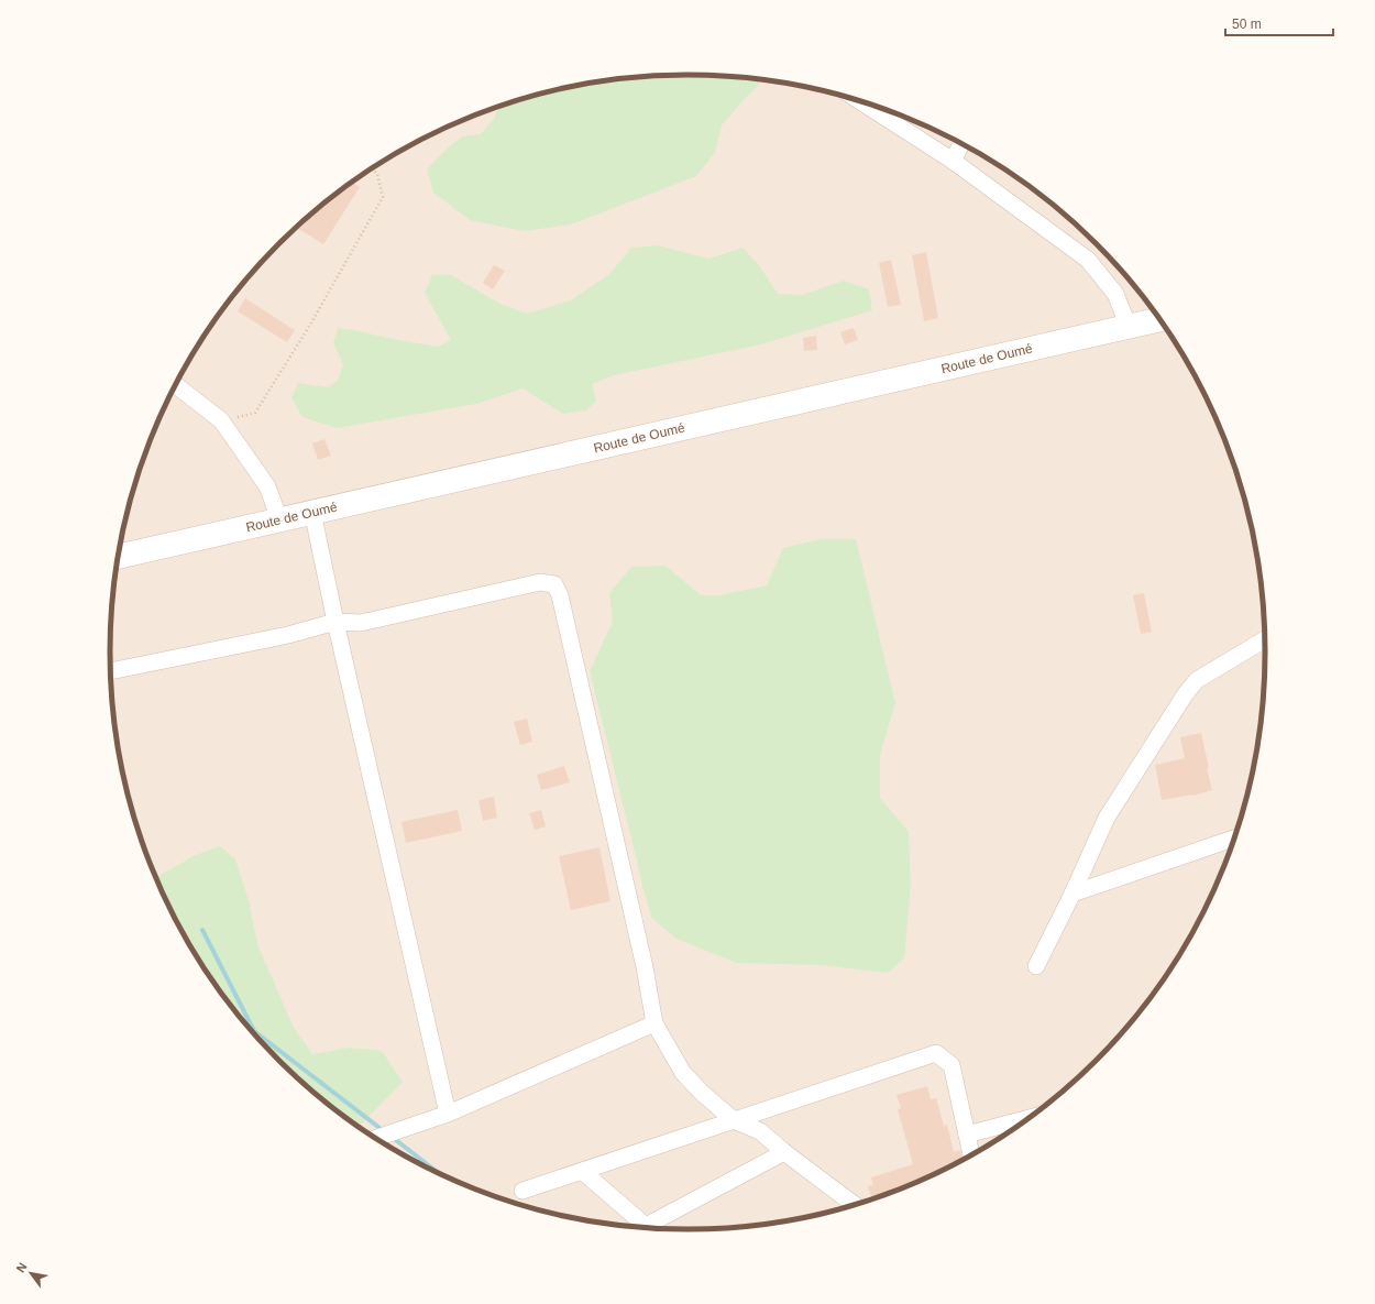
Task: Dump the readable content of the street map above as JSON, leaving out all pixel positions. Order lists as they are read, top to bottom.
{
  "streets": {
    "main road": ["Route de Oumé"]
  },
  "scale_bar": "50 m",
  "north": "top left"
}
